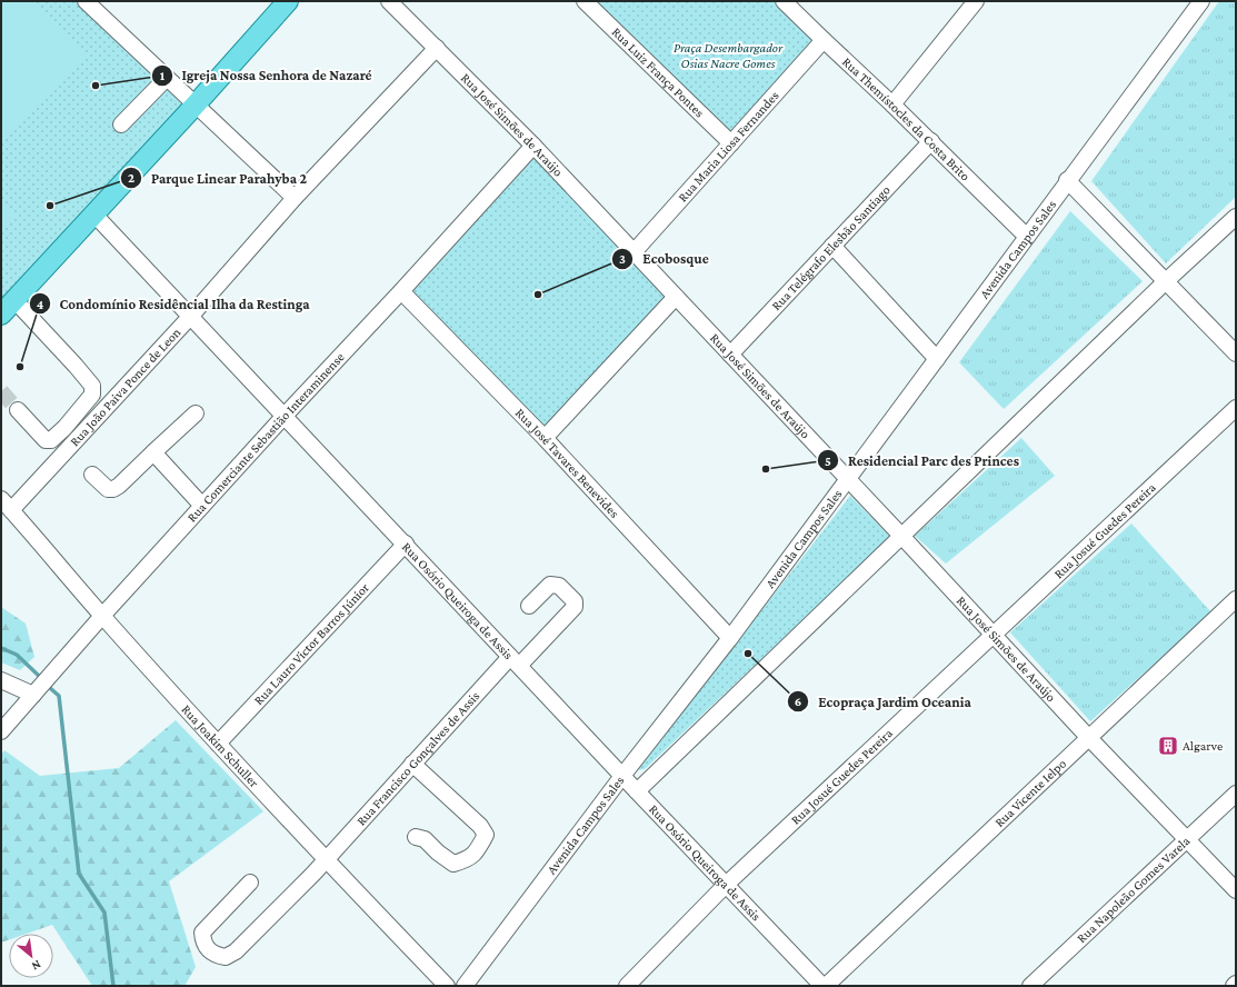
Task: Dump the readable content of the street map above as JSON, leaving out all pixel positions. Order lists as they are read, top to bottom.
{
  "streets": {
    "street": [
      "Rua Luiz França Pontes",
      "Rua Themístocles da Costa Brito",
      "Rua José Simões de Araújo",
      "Rua Maria Liosa Fernandes",
      "Rua Telégrafo Elesbão Santiago",
      "Avenida Campos Sales",
      "Rua João Paiva Ponce de Leon",
      "Rua Comerciante Sebastião Interaminense",
      "Rua José Tavares Benevides",
      "Rua Josué Guedes Pereira",
      "Rua Osório Queiroga de Assis",
      "Rua Lauro Victor Barros Júnior",
      "Rua Joakim Schuller",
      "Rua Francisco Gonçalves de Assis",
      "Rua Vicente Ielpo",
      "Rua Napoleão Gomes Varela"
    ]
  },
  "crossings": [
    ["Rua Luiz França Pontes", "Rua Maria Liosa Fernandes"],
    ["Rua Themístocles da Costa Brito", "Rua Maria Liosa Fernandes"],
    ["Rua Themístocles da Costa Brito", "Rua Telégrafo Elesbão Santiago"],
    ["Rua Themístocles da Costa Brito", "Avenida Campos Sales"],
    ["Rua José Simões de Araújo", "Rua Maria Liosa Fernandes"],
    ["Rua José Simões de Araújo", "Rua Telégrafo Elesbão Santiago"],
    ["Rua José Simões de Araújo", "Avenida Campos Sales"],
    ["Rua José Simões de Araújo", "Rua João Paiva Ponce de Leon"],
    ["Rua José Simões de Araújo", "Rua Comerciante Sebastião Interaminense"],
    ["Rua José Simões de Araújo", "Rua Josué Guedes Pereira"],
    ["Rua José Simões de Araújo", "Rua Vicente Ielpo"],
    ["Rua José Simões de Araújo", "Rua Napoleão Gomes Varela"],
    ["Avenida Campos Sales", "Rua José Tavares Benevides"],
    ["Avenida Campos Sales", "Rua Osório Queiroga de Assis"],
    ["Rua João Paiva Ponce de Leon", "Rua Osório Queiroga de Assis"],
    ["Rua João Paiva Ponce de Leon", "Rua Joakim Schuller"],
    ["Rua Comerciante Sebastião Interaminense", "Rua José Tavares Benevides"],
    ["Rua Comerciante Sebastião Interaminense", "Rua Osório Queiroga de Assis"],
    ["Rua Comerciante Sebastião Interaminense", "Rua Joakim Schuller"],
    ["Rua Josué Guedes Pereira", "Rua Osório Queiroga de Assis"],
    ["Rua Osório Queiroga de Assis", "Rua Lauro Victor Barros Júnior"],
    ["Rua Osório Queiroga de Assis", "Rua Francisco Gonçalves de Assis"],
    ["Rua Osório Queiroga de Assis", "Rua Vicente Ielpo"],
    ["Rua Lauro Victor Barros Júnior", "Rua Joakim Schuller"],
    ["Rua Joakim Schuller", "Rua Francisco Gonçalves de Assis"]
  ],
  "parks": ["Praça Desembargador Osias Nacre Gomes"],
  "places": {
    "other": [
      "Igreja Nossa Senhora de Nazaré",
      "Parque Linear Parahyba 2",
      "Ecobosque",
      "Condomínio Residêncial Ilha da Restinga",
      "Residencial Parc des Princes",
      "Ecopraça Jardim Oceania"
    ],
    "building": ["Algarve"]
  },
  "north": "bottom right"
}
